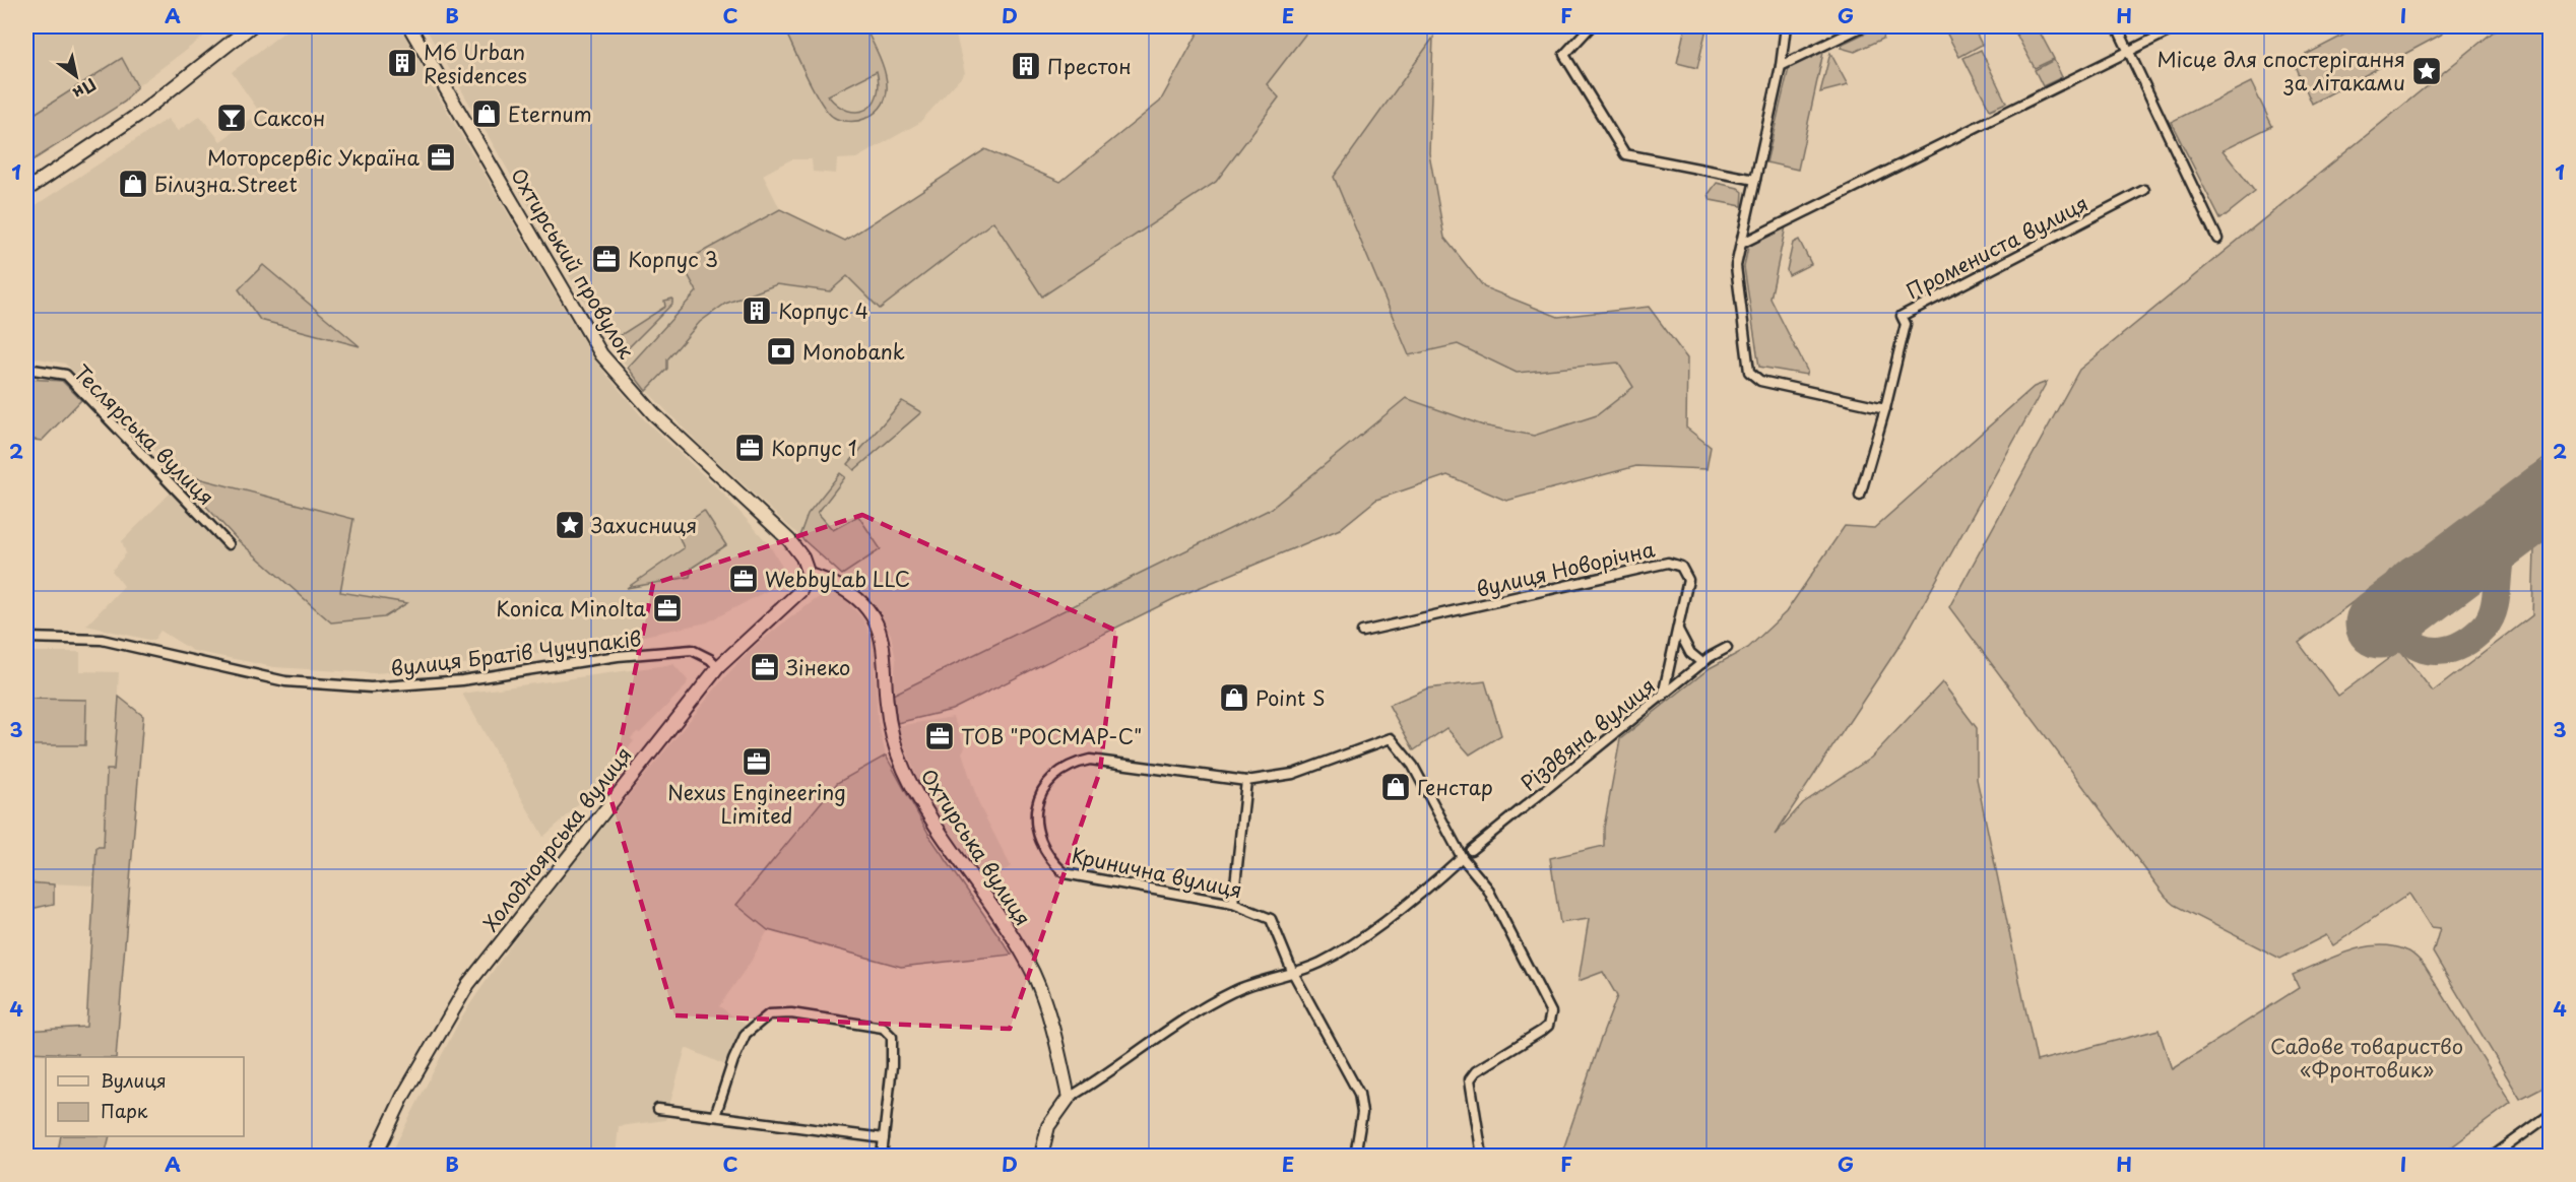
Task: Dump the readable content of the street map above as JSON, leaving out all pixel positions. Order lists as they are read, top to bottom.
{
  "streets": {
    "main road": ["Охтирський провулок", "Холодноярська вулиця", "Охтирська вулиця"],
    "street": [
      "Промениста вулиця",
      "Теслярська вулиця",
      "вулиця Новорічна",
      "вулиця Братів Чучупаків",
      "Різдвяна вулиця",
      "Кринична вулиця"
    ]
  },
  "crossings": [
    ["Охтирський провулок", "Холодноярська вулиця"],
    ["Охтирський провулок", "Охтирська вулиця"],
    ["вулиця Новорічна", "Різдвяна вулиця"],
    ["вулиця Братів Чучупаків", "Холодноярська вулиця"],
    ["Холодноярська вулиця", "Охтирська вулиця"]
  ],
  "parks": ["Садове товариство «Фронтовик»"],
  "places": {
    "building": ["M6 Urban Residences", "Престон", "Корпус 4"],
    "place": ["Місце для спостерігання за літаками", "Захисниця"],
    "shop": [
      "Eternum",
      "Білизна.Street",
      "Point S",
      "Генстар"
    ],
    "bar": ["Саксон"],
    "office": [
      "Моторсервіс Україна",
      "Корпус 3",
      "Корпус 1",
      "WebbyLab LLC",
      "Konica Minolta",
      "Зінеко",
      "ТОВ \"РОСМАР-С\"",
      "Nexus Engineering Limited"
    ],
    "bank": ["Monobank"]
  },
  "legend": ["Вулиця", "Парк"],
  "north": "bottom right",
  "grid": {
    "columns": [
      "A",
      "B",
      "C",
      "D",
      "E",
      "F",
      "G",
      "H",
      "I"
    ],
    "rows": [
      "1",
      "2",
      "3",
      "4"
    ]
  }
}
